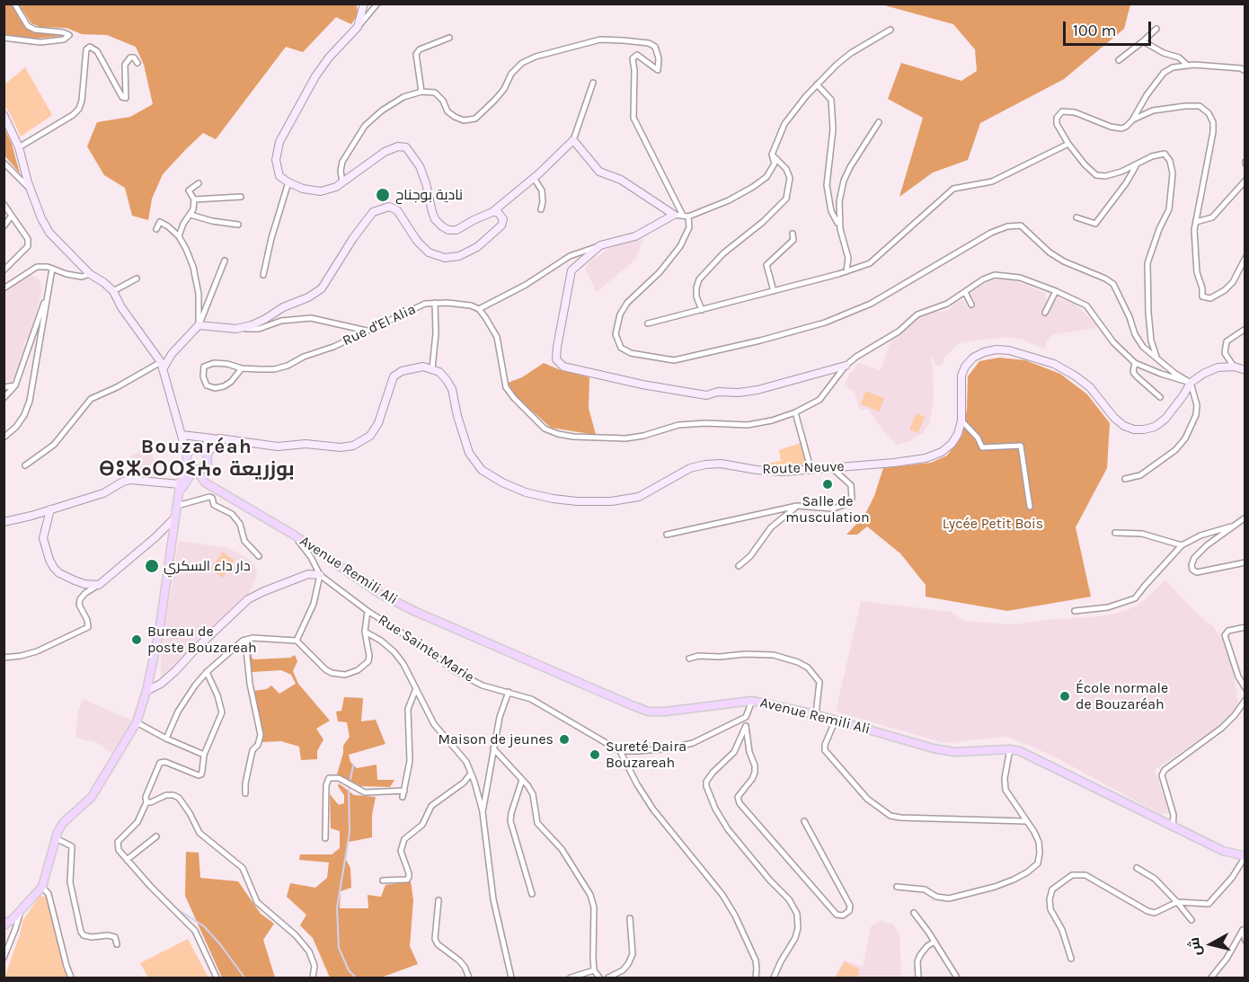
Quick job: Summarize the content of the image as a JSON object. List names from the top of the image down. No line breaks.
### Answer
{"streets":{"main road":["Avenue Remili Ali"],"street":["Rue d'El Alia","Route Neuve","Rue Sainte Marie"]},"crossings":[["Avenue Remili Ali","Rue Sainte Marie"]],"districts":["Bouzaréah ⴱⵓⵣⴰⵔⵔⵉⵄⴰ بوزريعة"],"parks":["Lycée Petit Bois"],"places":["نادية بوجناح","Salle de musculation","دار داء السكري","Bureau de poste Bouzareah","École normale de Bouzaréah","Maison de jeunes","Sureté Daira Bouzareah"],"scale_bar":"100 m","north":"left"}
